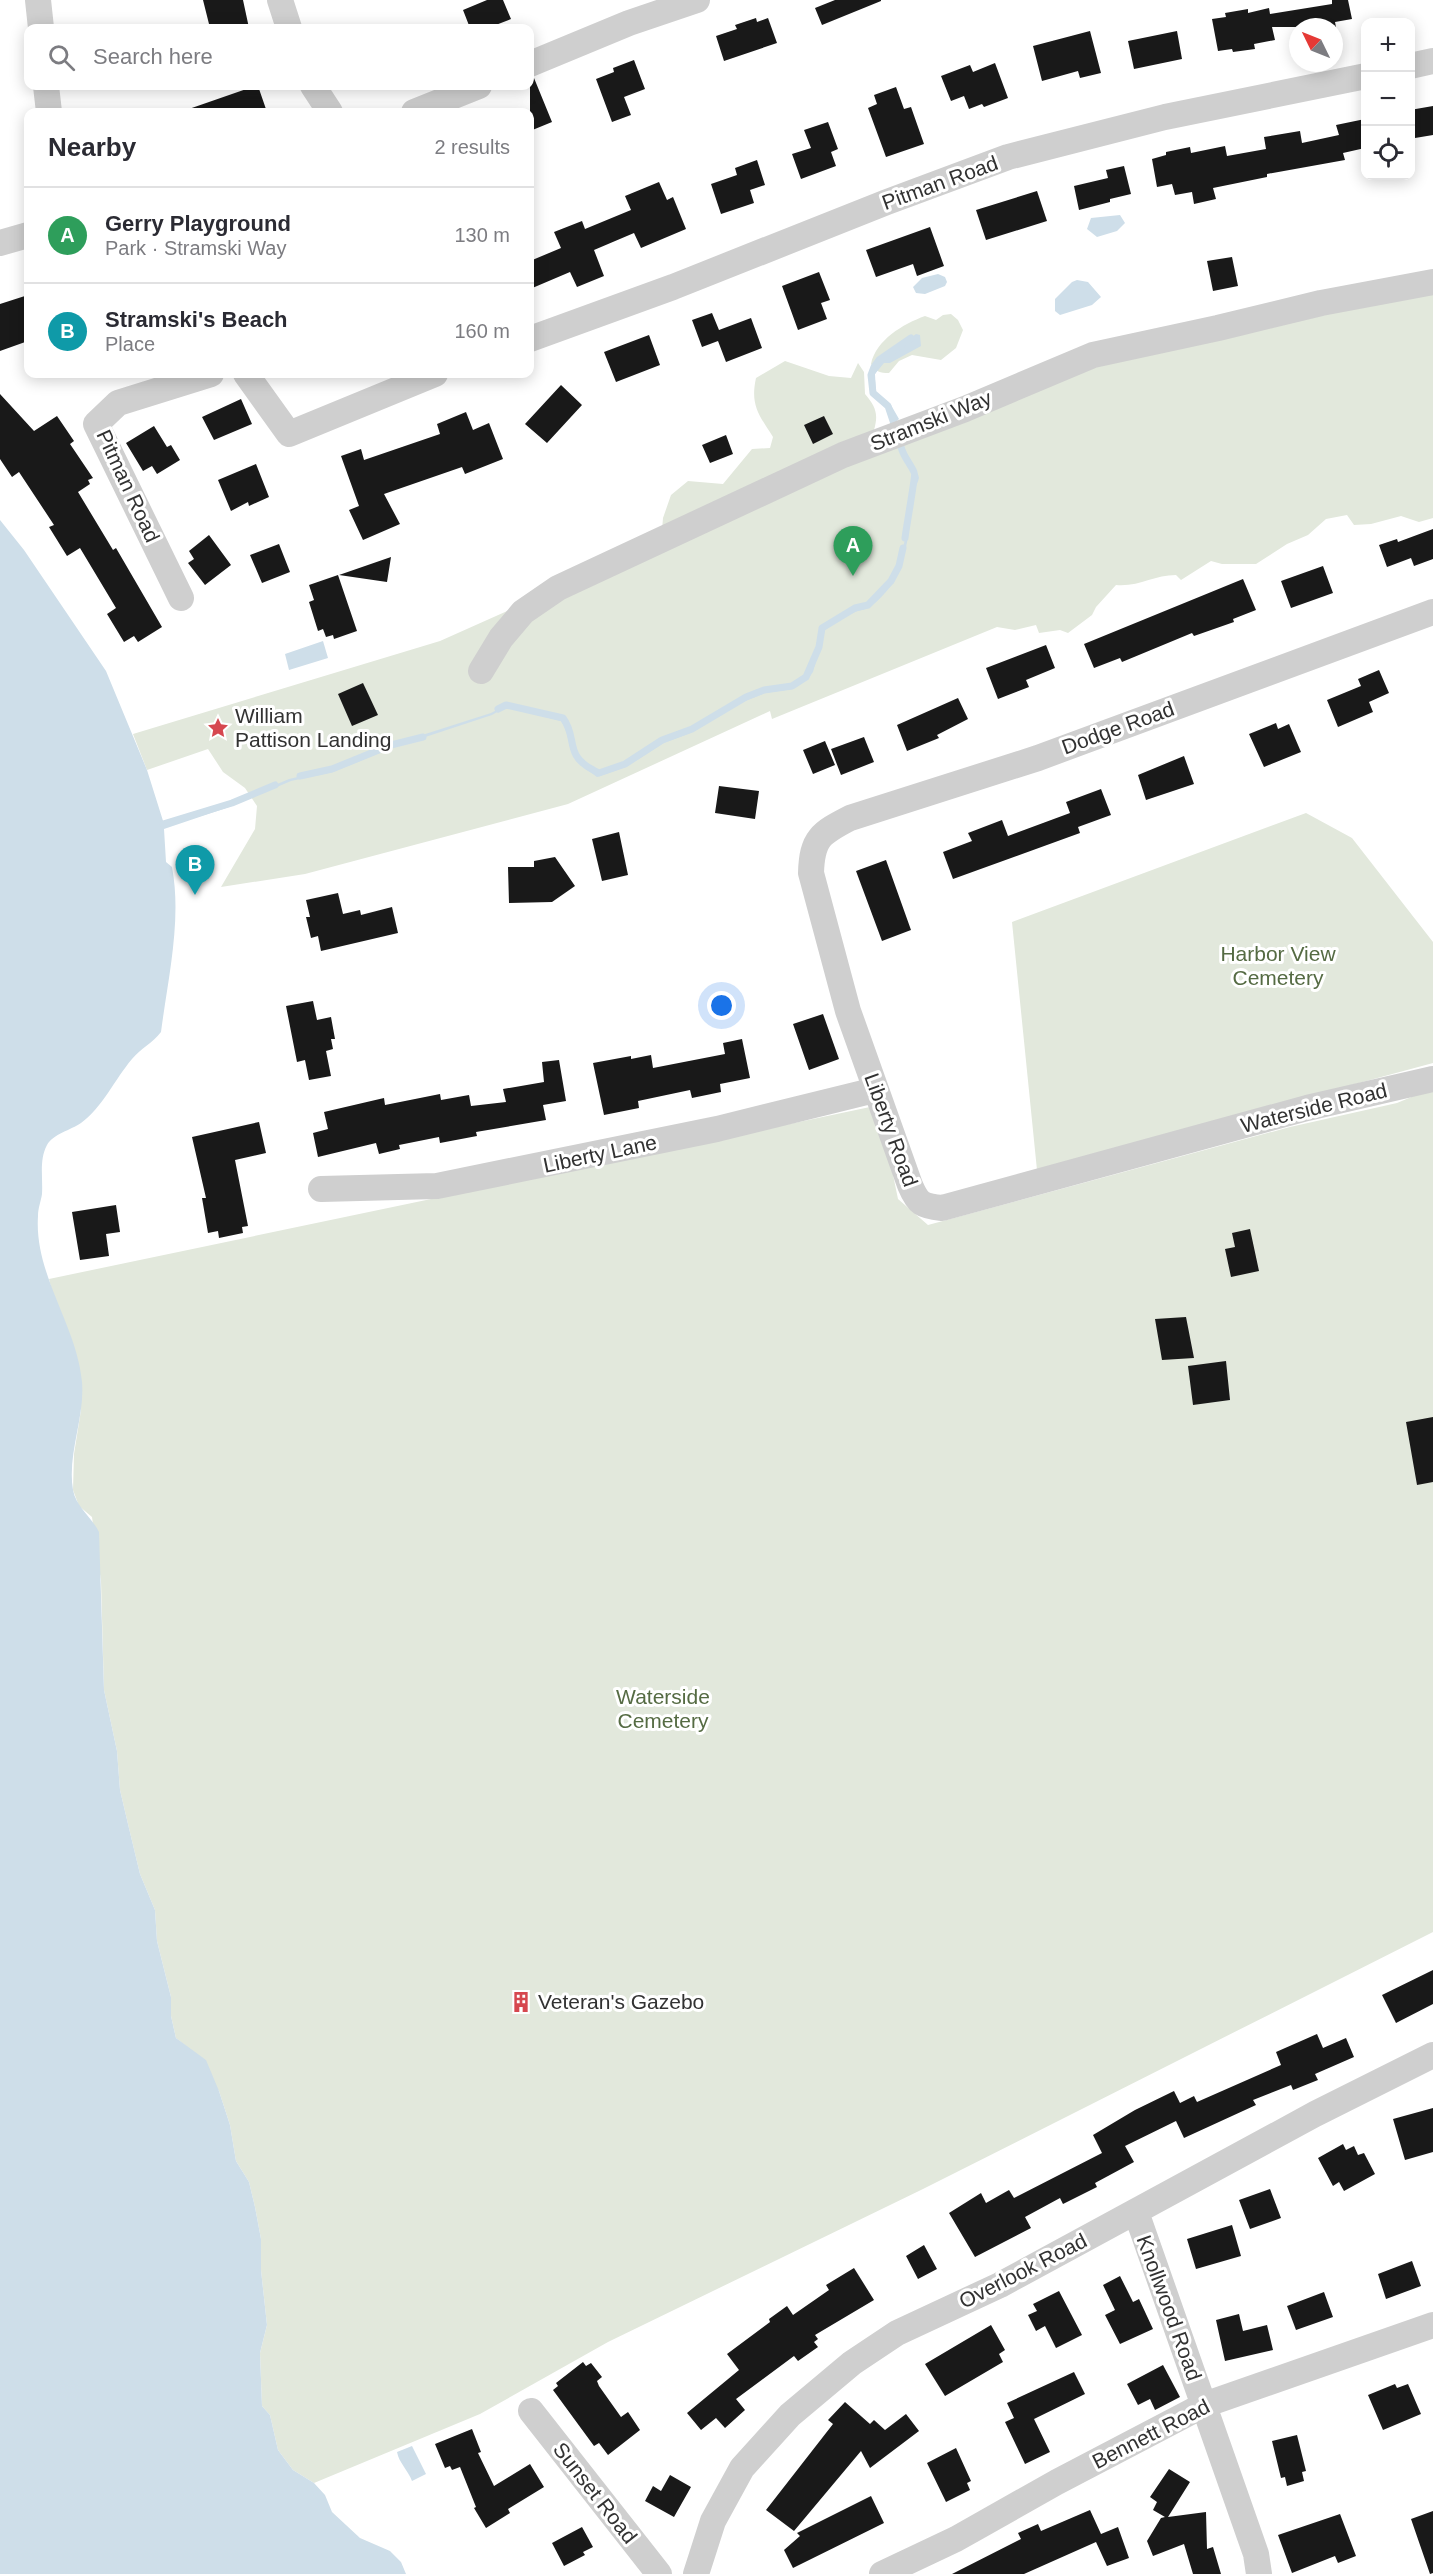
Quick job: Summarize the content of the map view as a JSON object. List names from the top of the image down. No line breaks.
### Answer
{"streets":{"street":["Pitman Road","Stramski Way","Dodge Road","Waterside Road","Liberty Road","Liberty Lane","Overlook Road","Knollwood Road","Bennett Road","Sunset Road"]},"crossings":[["Dodge Road","Liberty Road"],["Waterside Road","Liberty Road"],["Liberty Road","Liberty Lane"],["Overlook Road","Knollwood Road"],["Knollwood Road","Bennett Road"]],"parks":["Harbor View Cemetery","Waterside Cemetery"],"places":{"place":["William Pattison Landing"],"building":["Veteran's Gazebo"]},"north":"top left","page":{"map_buttons":["+","−"],"search":"Search here","heading":["Nearby","2 results"],"list":[{"mark":"A","name":"Gerry Playground","note":"Park · Stramski Way","value":"130 m"},{"mark":"B","name":"Stramski's Beach","note":"Place","value":"160 m"}],"pins":["A","B"]}}
